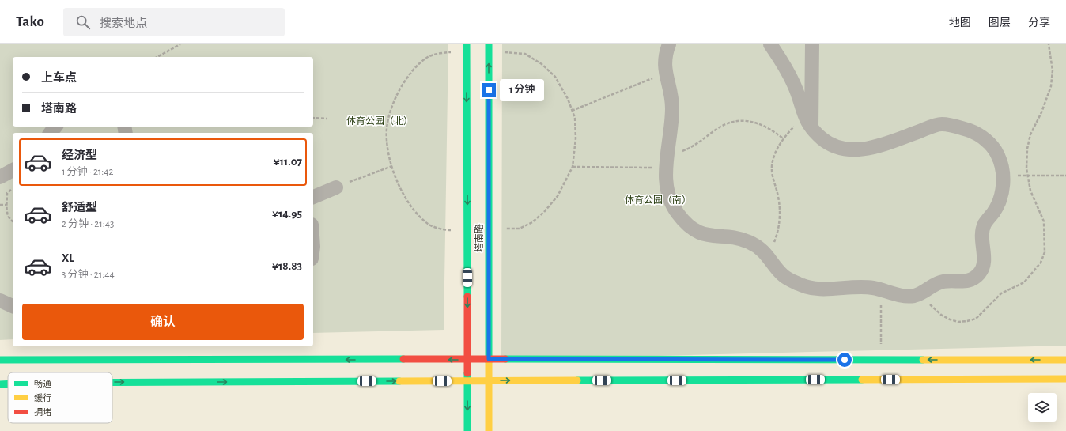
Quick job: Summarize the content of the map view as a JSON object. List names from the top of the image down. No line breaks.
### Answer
{"streets":{"main road":["塔南路"]},"parks":["体育公园（北）","体育公园（南）"],"legend":["畅通","缓行","拥堵"],"page":{"header":"Tako","search":"搜索地点","nav":["地图","图层","分享"],"banner":["上车点","塔南路"],"bubble":"1 分钟","list":[{"name":"经济型","note":"1 分钟 · 21:42","value":"¥11.07"},{"name":"舒适型","note":"2 分钟 · 21:43","value":"¥14.95"},{"name":"XL","note":"3 分钟 · 21:44","value":"¥18.83"}],"buttons":"确认"}}
